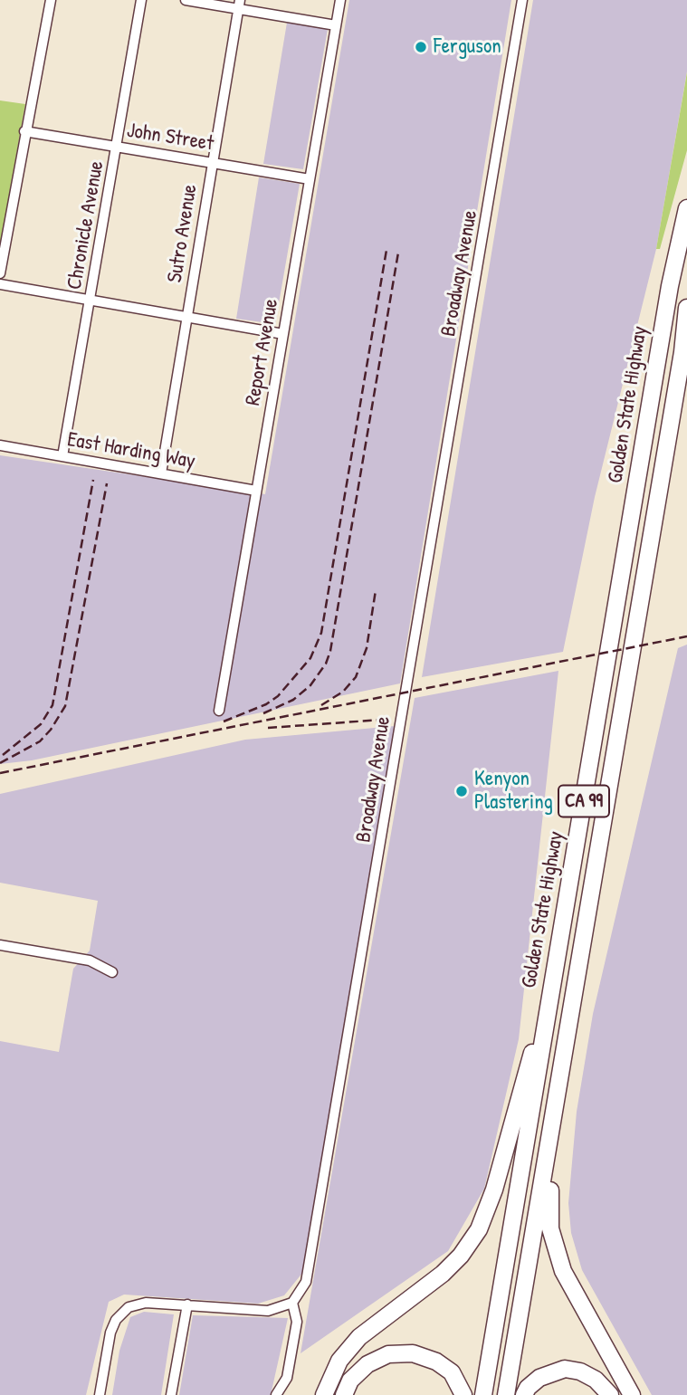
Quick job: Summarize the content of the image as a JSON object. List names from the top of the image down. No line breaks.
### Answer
{"streets":{"highway":["Golden State Highway","CA 99"],"street":["John Street","Chronicle Avenue","Sutro Avenue","Broadway Avenue","Report Avenue","East Harding Way"]},"crossings":[["John Street","Chronicle Avenue"],["John Street","Sutro Avenue"],["John Street","Report Avenue"],["Chronicle Avenue","East Harding Way"],["Sutro Avenue","East Harding Way"],["Report Avenue","East Harding Way"]],"places":["Ferguson","Kenyon Plastering"]}
